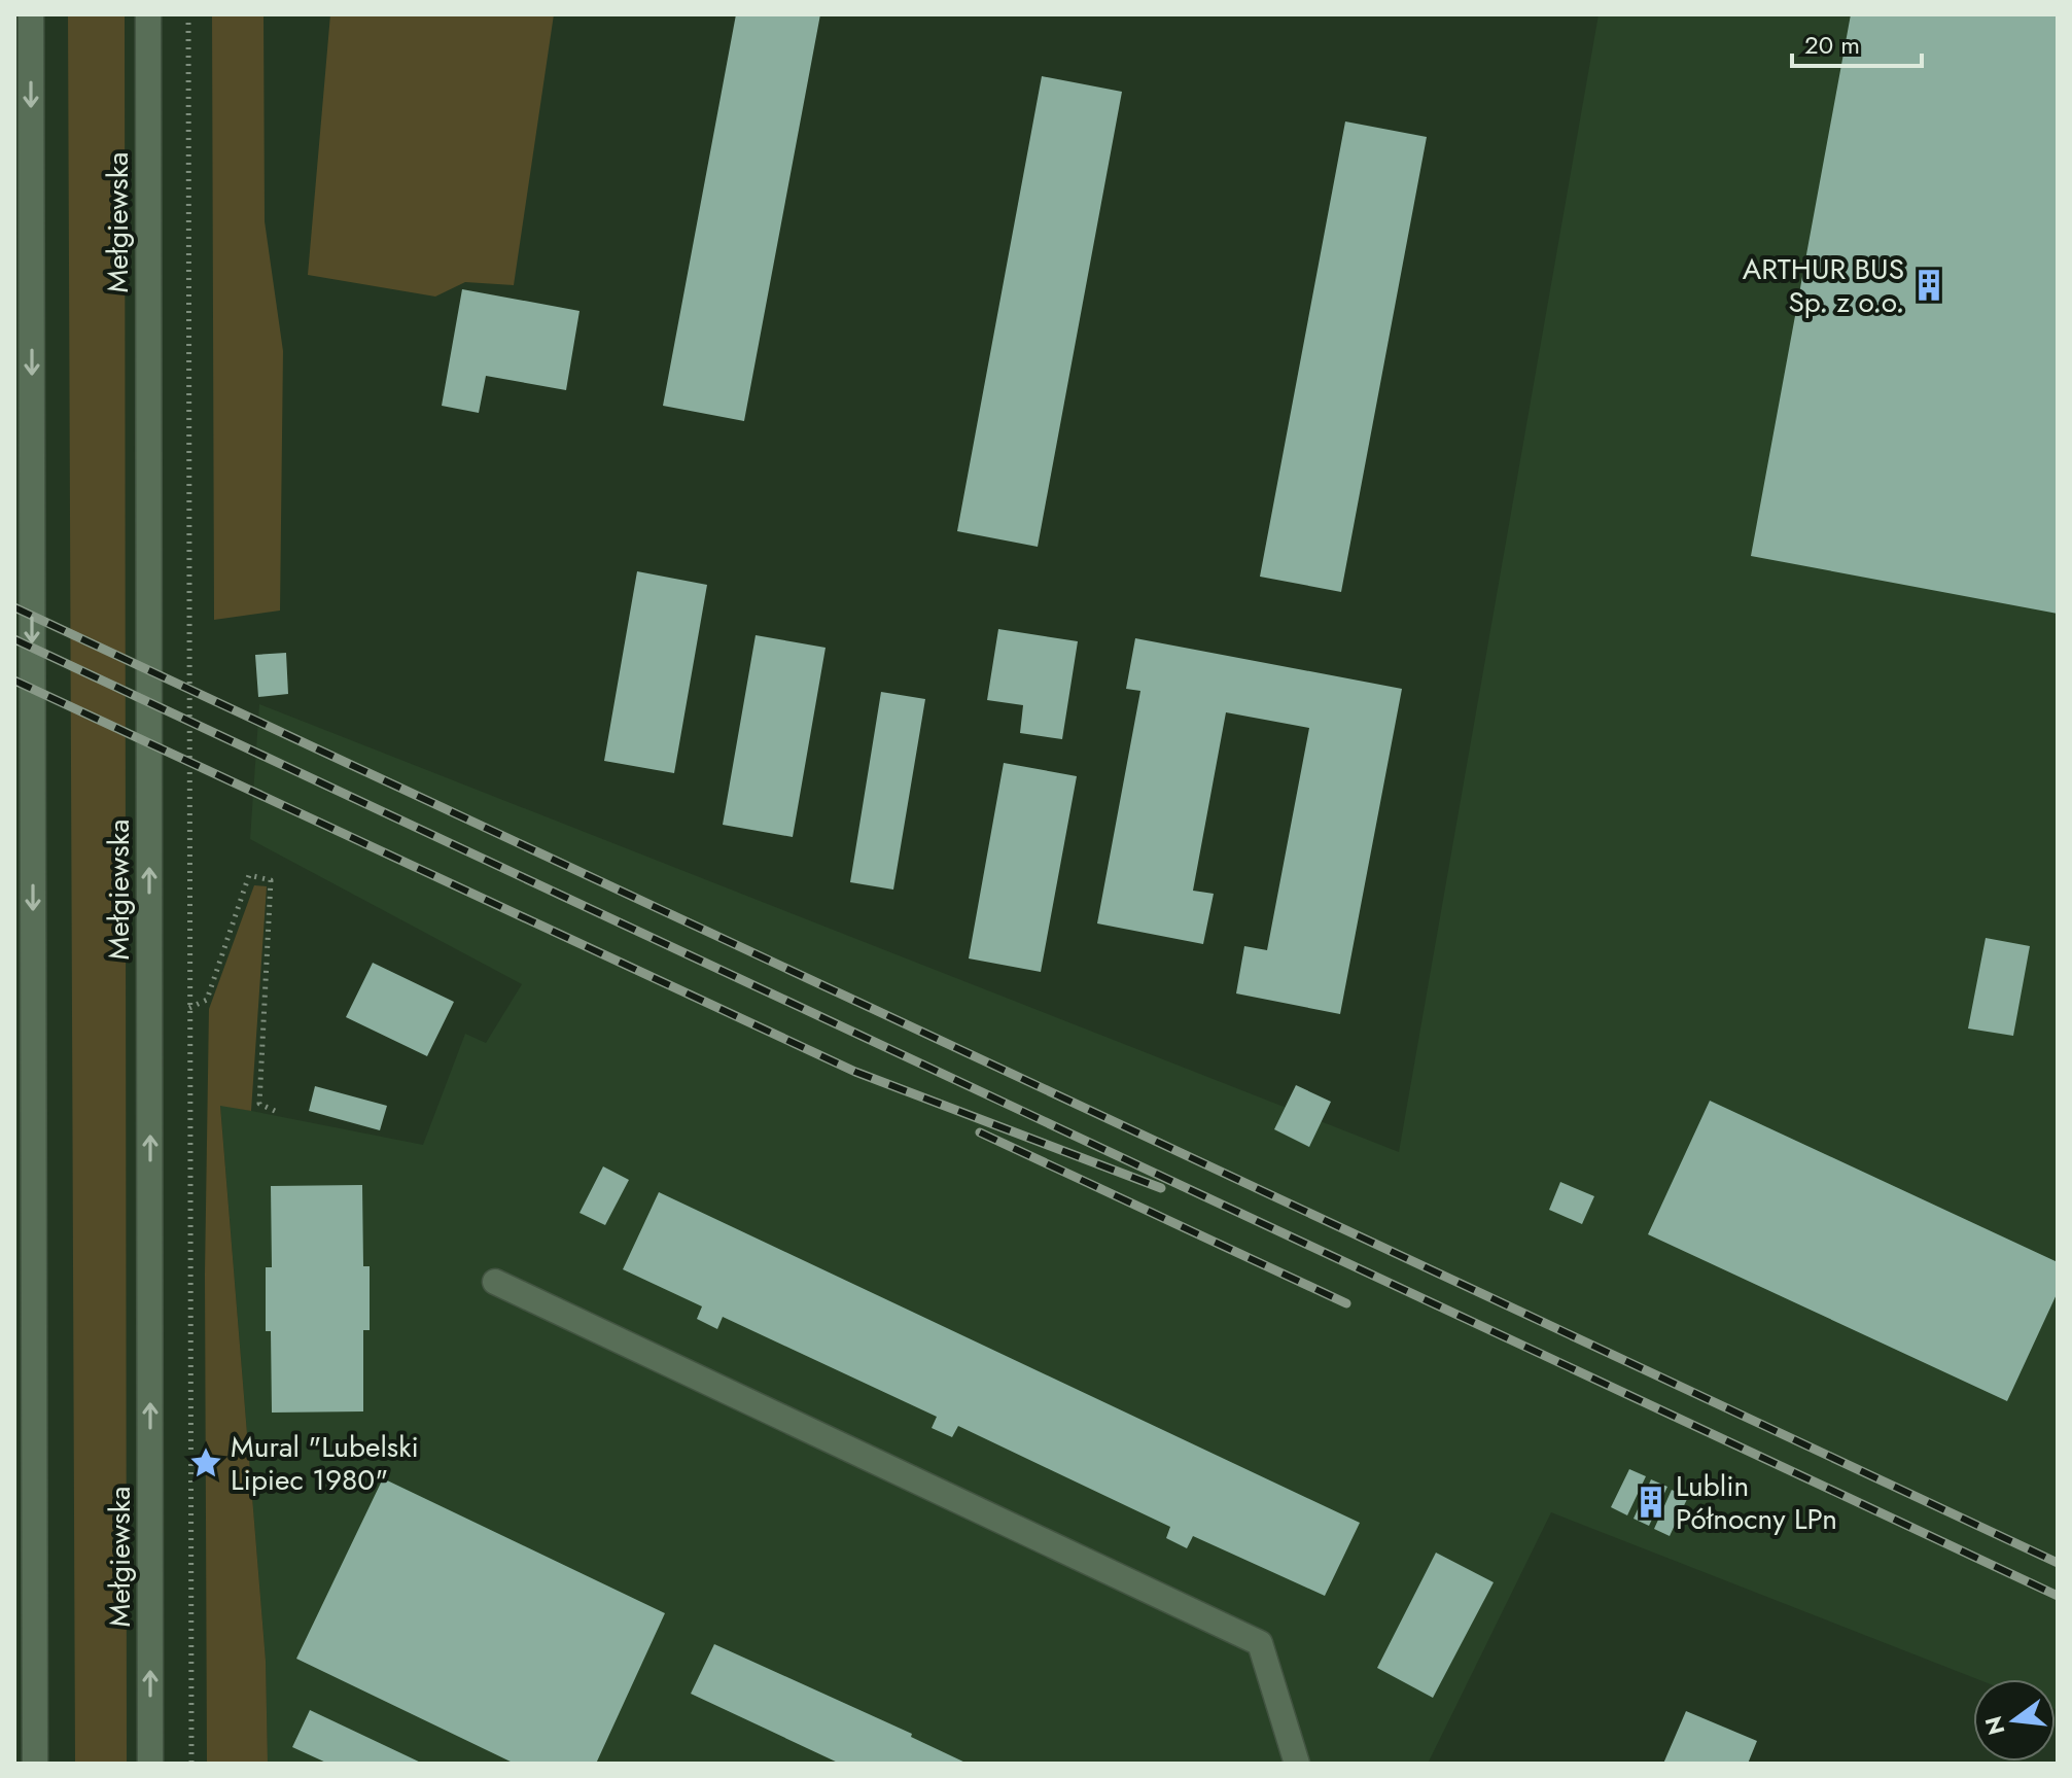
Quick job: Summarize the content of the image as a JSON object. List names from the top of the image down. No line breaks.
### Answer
{"streets":{"main road":["Mełgiewska"]},"places":{"building":["ARTHUR BUS Sp. z o.o.","Lublin Północny LPn"],"place":["Mural \"Lubelski Lipiec 1980\""]},"scale_bar":"20 m","north":"left"}
